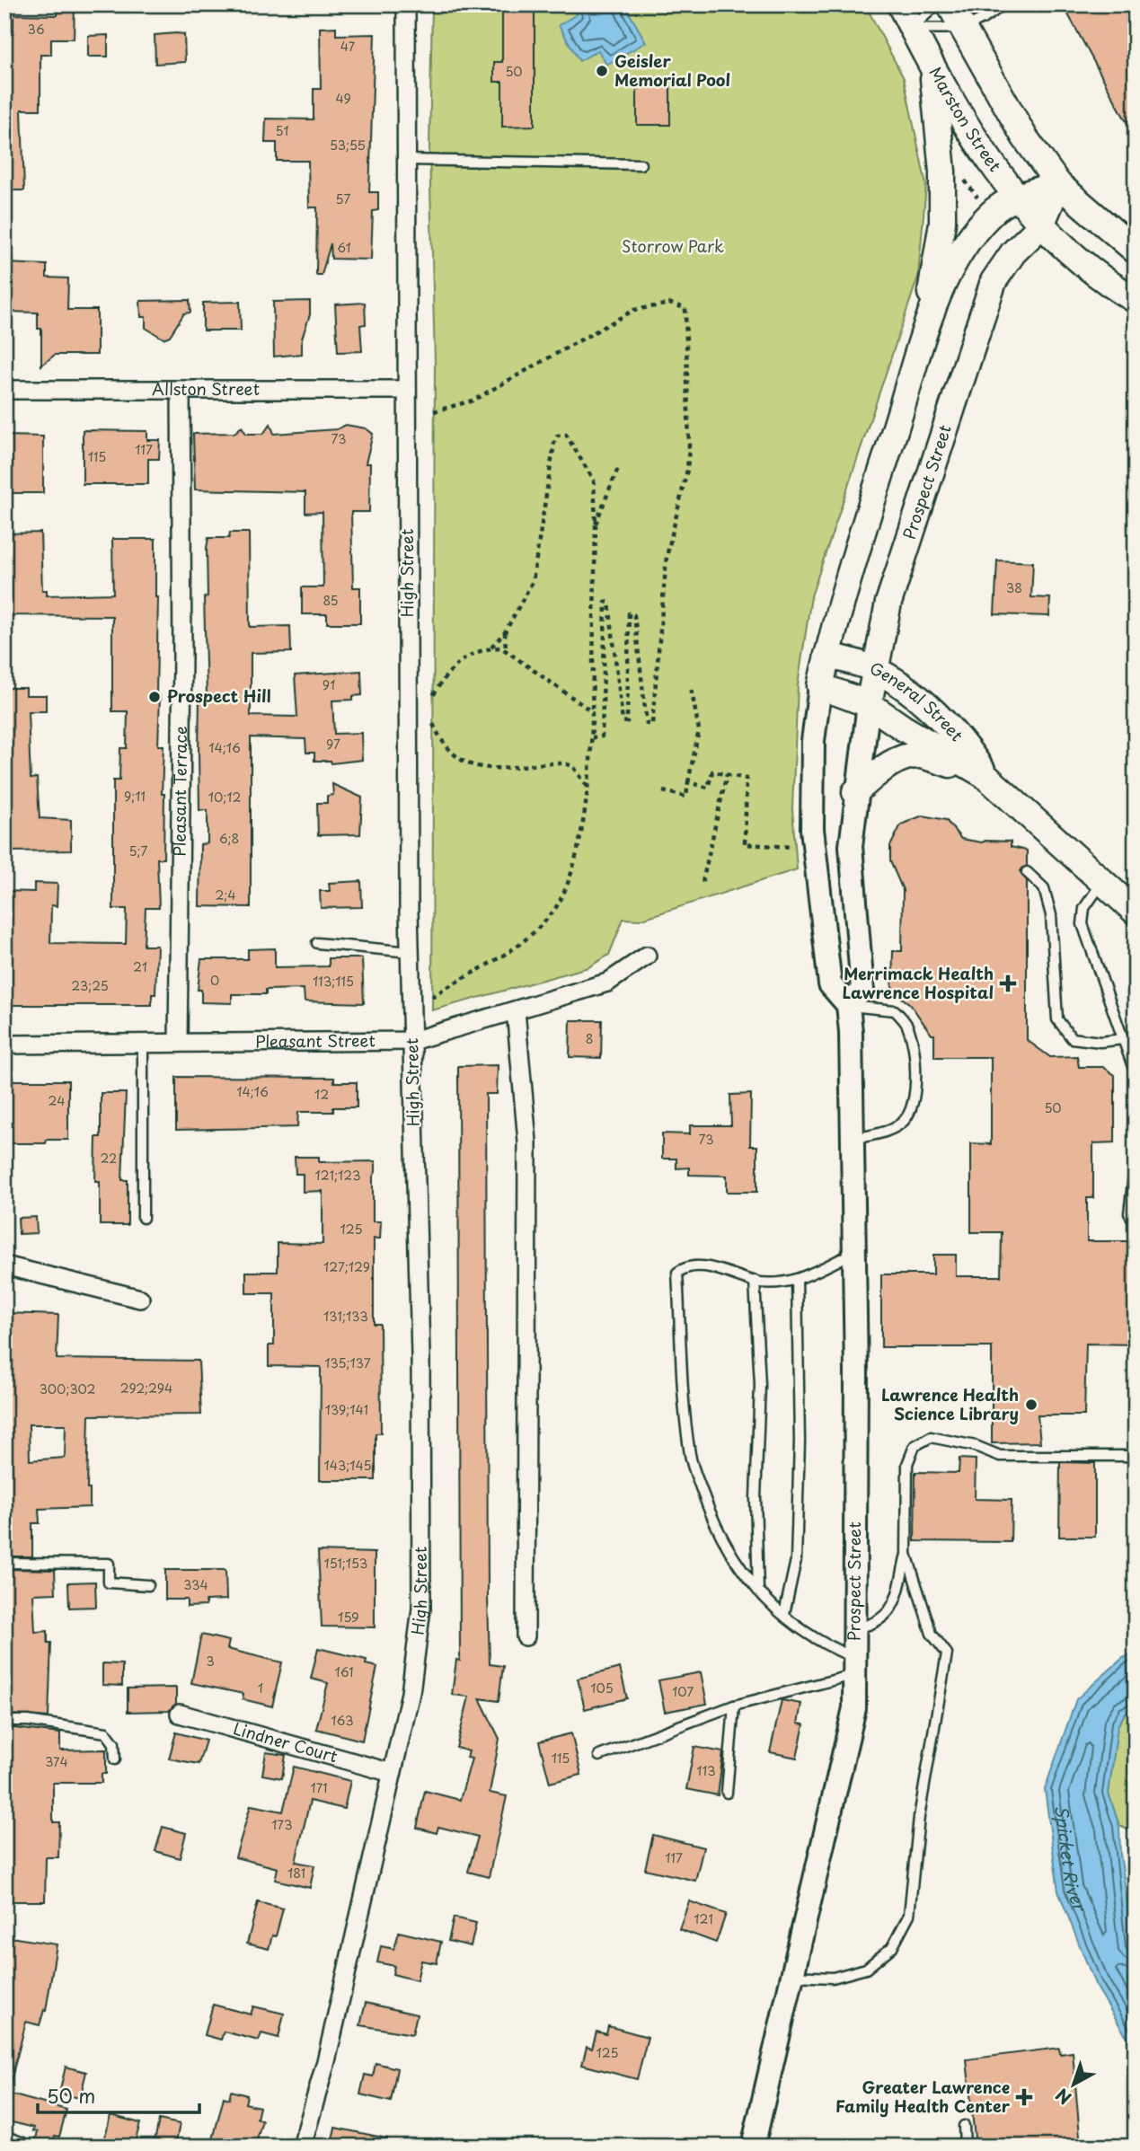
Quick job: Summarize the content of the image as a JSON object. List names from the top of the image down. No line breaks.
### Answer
{"streets":{"main road":["Marston Street","Prospect Street","General Street"],"street":["Allston Street","High Street","Pleasant Terrace","Pleasant Street","Lindner Court"]},"crossings":[["Marston Street","Prospect Street"],["Allston Street","High Street"],["Allston Street","Pleasant Terrace"],["Prospect Street","General Street"],["High Street","Pleasant Street"],["High Street","Lindner Court"],["Pleasant Terrace","Pleasant Street"]],"water":["Spicket River"],"parks":["Storrow Park"],"places":{"other":["Geisler Memorial Pool","Prospect Hill","Lawrence Health Science Library"],"health":["Merrimack Health Lawrence Hospital","Greater Lawrence Family Health Center"]},"house_numbers":["36","47","50","49","51","53;55","57","61","73","117","115","38","85","91","97","14;16","9;11","10;12","6;8","5;7","2;4","21","0","113;115","23;25","8","14;16","12","24","50","73","22","121;123","125","127;129","131;133","135;137","292;294","300;302","139;141","143;145","151;153","334","159","3","161","1","105","107","163","115","374","113","171","173","117","181","121","125"],"scale_bar":"50 m","north":"bottom left"}
